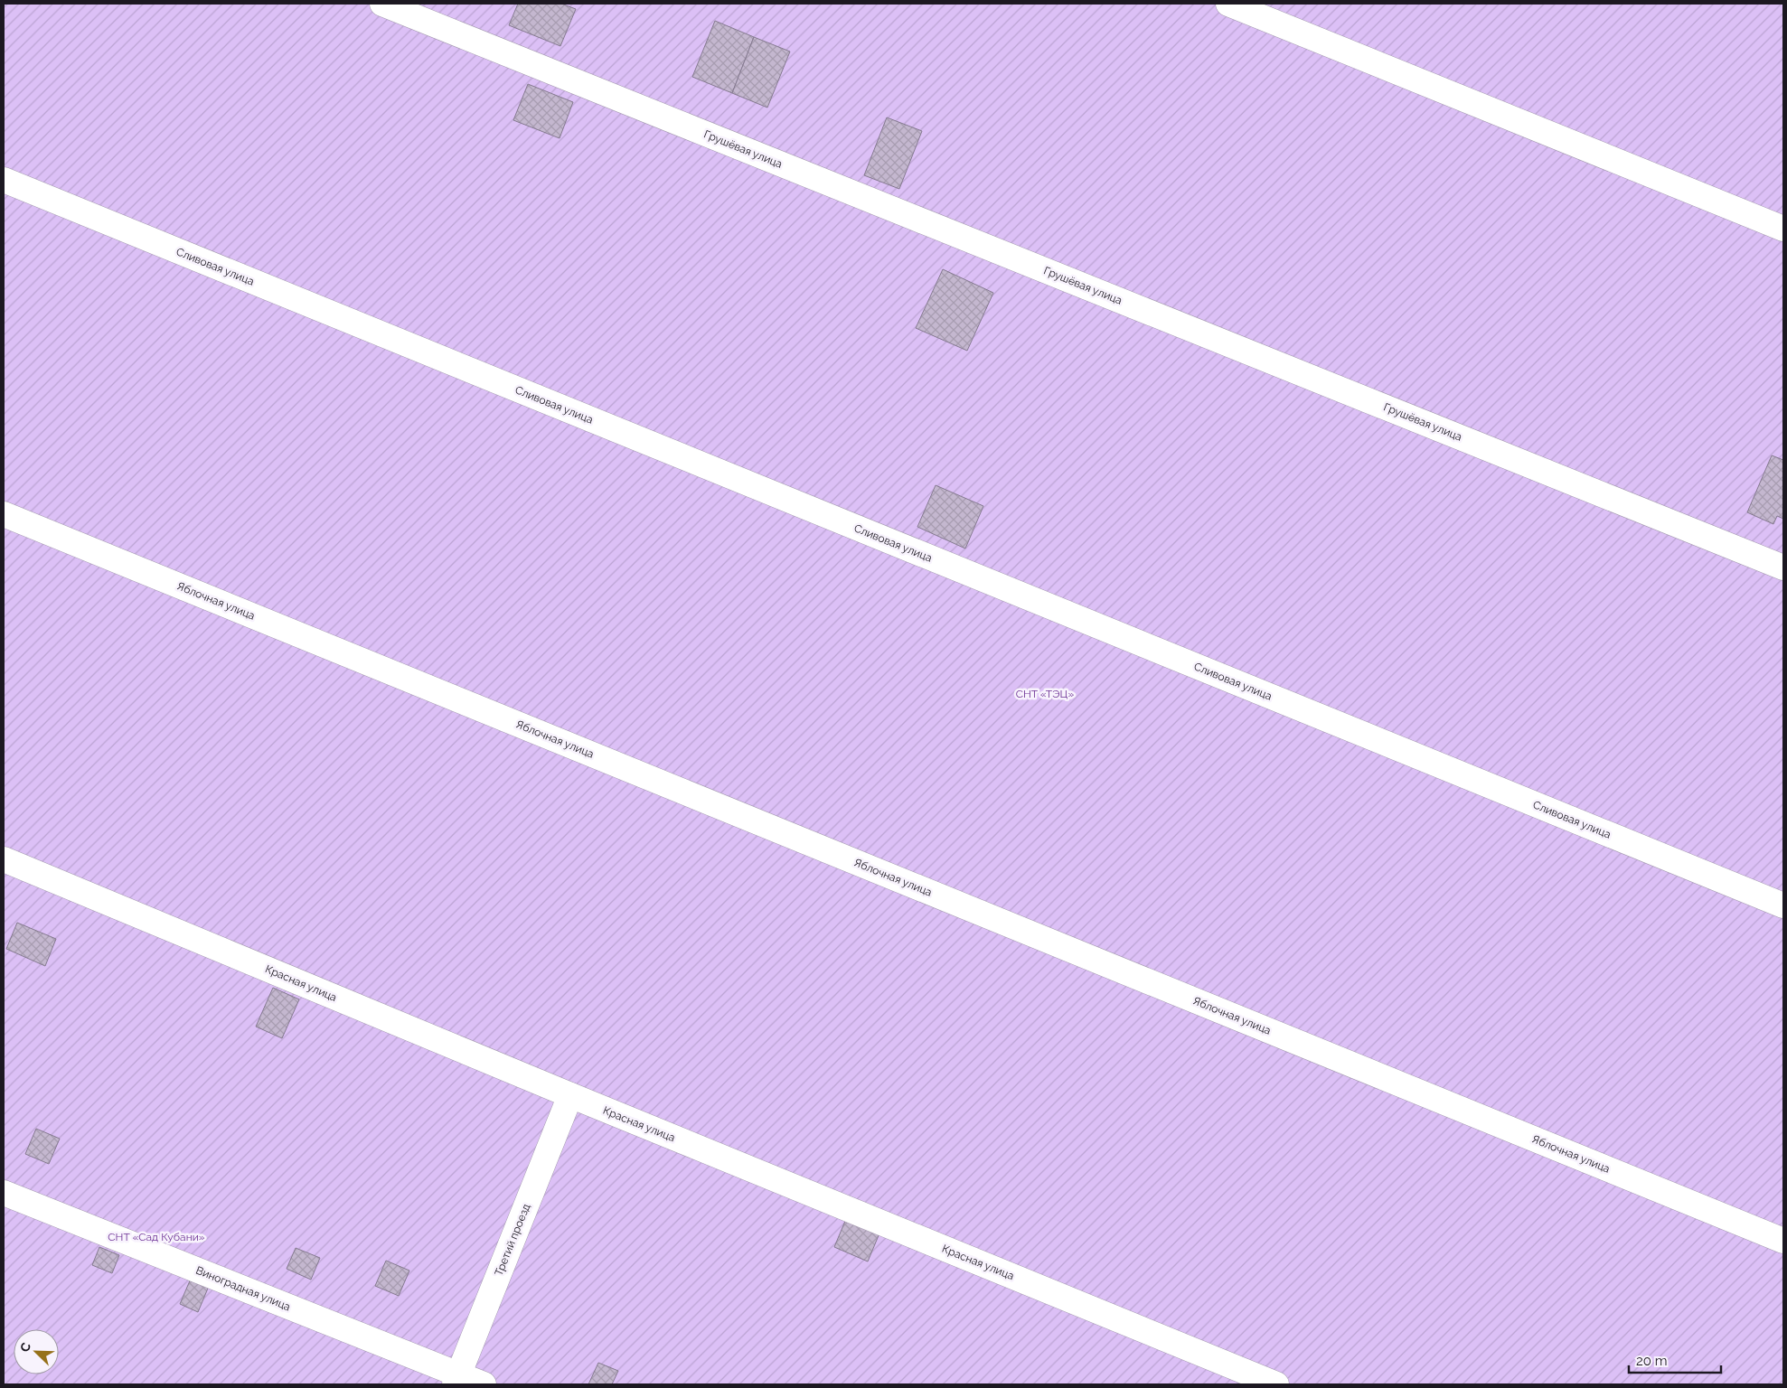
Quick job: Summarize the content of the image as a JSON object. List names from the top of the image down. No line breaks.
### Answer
{"streets":{"street":["Грушёвая улица","Сливовая улица","Яблочная улица","Красная улица","Третий проезд","Виноградная улица"]},"crossings":[["Красная улица","Третий проезд"],["Третий проезд","Виноградная улица"]],"parks":["СНТ «ТЭЦ»","СНТ «Сад Кубани»"],"scale_bar":"20 m","north":"top left"}
